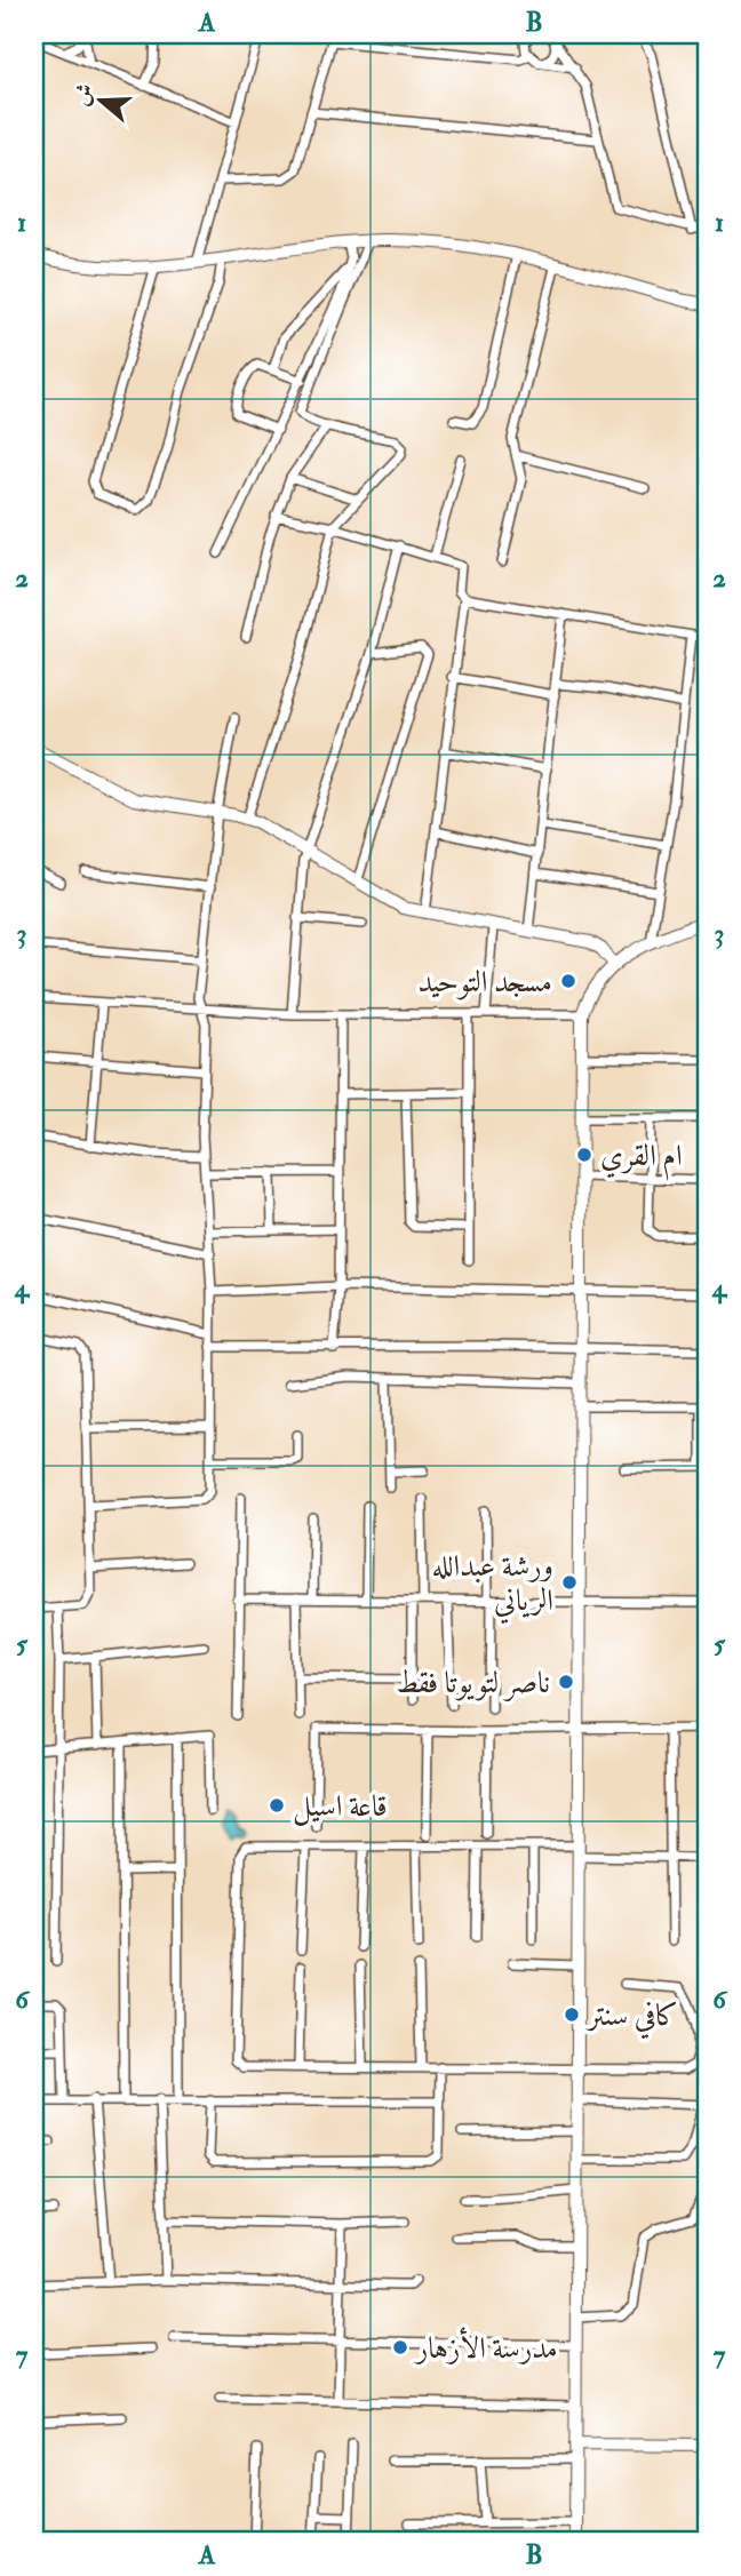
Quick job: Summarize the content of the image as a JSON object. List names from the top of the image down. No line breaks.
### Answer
{"places":["مسجد التوحيد","ام القري","ورشة عبدالله الرياني","ناصر لتويوتا فقط","قاعة اسيل","كافي سنتر","مدرسة الأزهار"],"north":"left","grid":{"columns":["A","B"],"rows":["1","2","3","4","5","6","7"]}}
